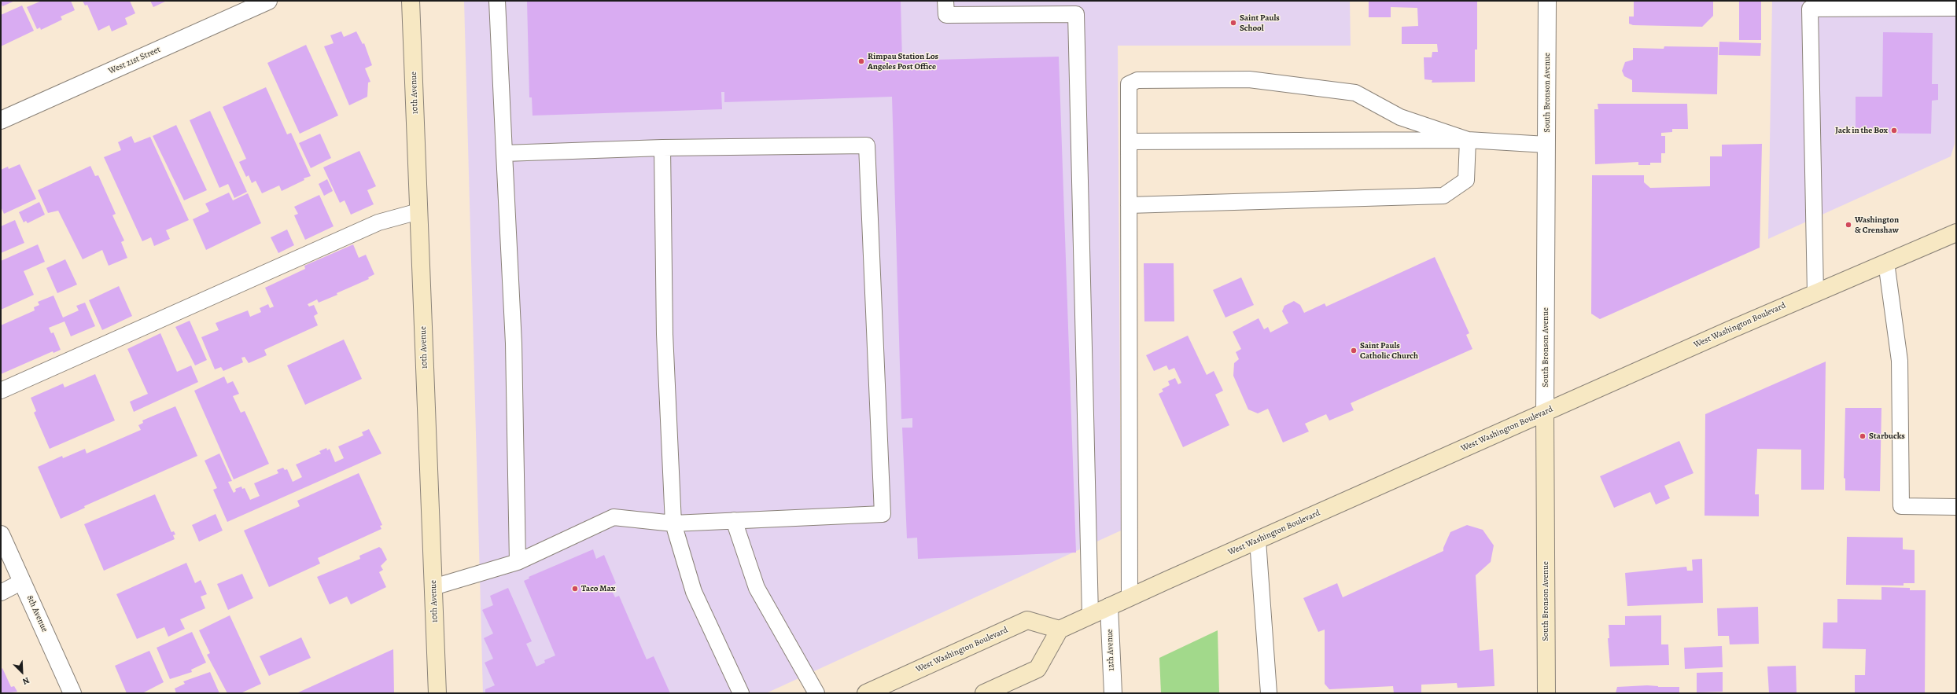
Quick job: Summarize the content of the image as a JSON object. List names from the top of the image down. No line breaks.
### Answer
{"streets":{"main road":["10th Avenue","South Bronson Avenue","West Washington Boulevard"],"street":["West 21st Street","8th Avenue","12th Avenue"]},"crossings":[["South Bronson Avenue","West Washington Boulevard"],["West Washington Boulevard","12th Avenue"]],"places":["Saint Pauls School","Rimpau Station Los Angeles Post Office","Jack in the Box","Washington & Crenshaw","Saint Pauls Catholic Church","Starbucks","Taco Max"],"north":"bottom right"}
